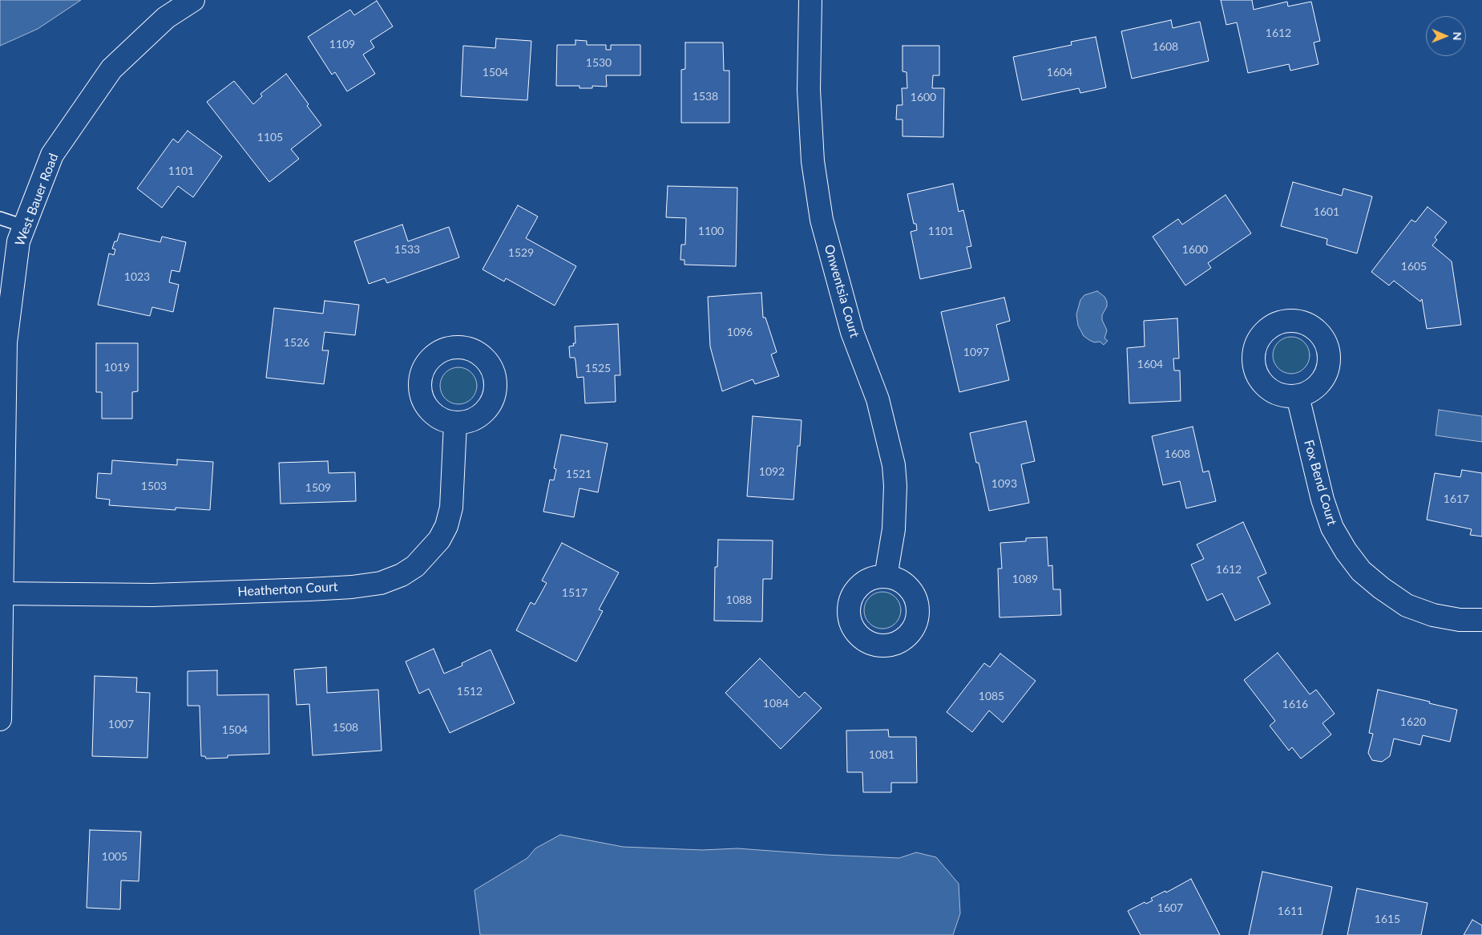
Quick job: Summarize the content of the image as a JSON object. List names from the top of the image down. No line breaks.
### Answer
{"streets":{"street":["West Bauer Road","Onwentsia Court","Fox Bend Court","Heatherton Court"]},"crossings":[["West Bauer Road","Heatherton Court"]],"house_numbers":["1612","1109","1608","1530","1504","1604","1538","1600","1105","1101","1601","1100","1101","1533","1600","1529","1605","1023","1096","1526","1097","1604","1019","1525","1608","1092","1521","1093","1503","1509","1617","1612","1089","1517","1088","1512","1085","1084","1616","1620","1007","1508","1504","1081","1005","1607","1611","1615"],"north":"right"}
